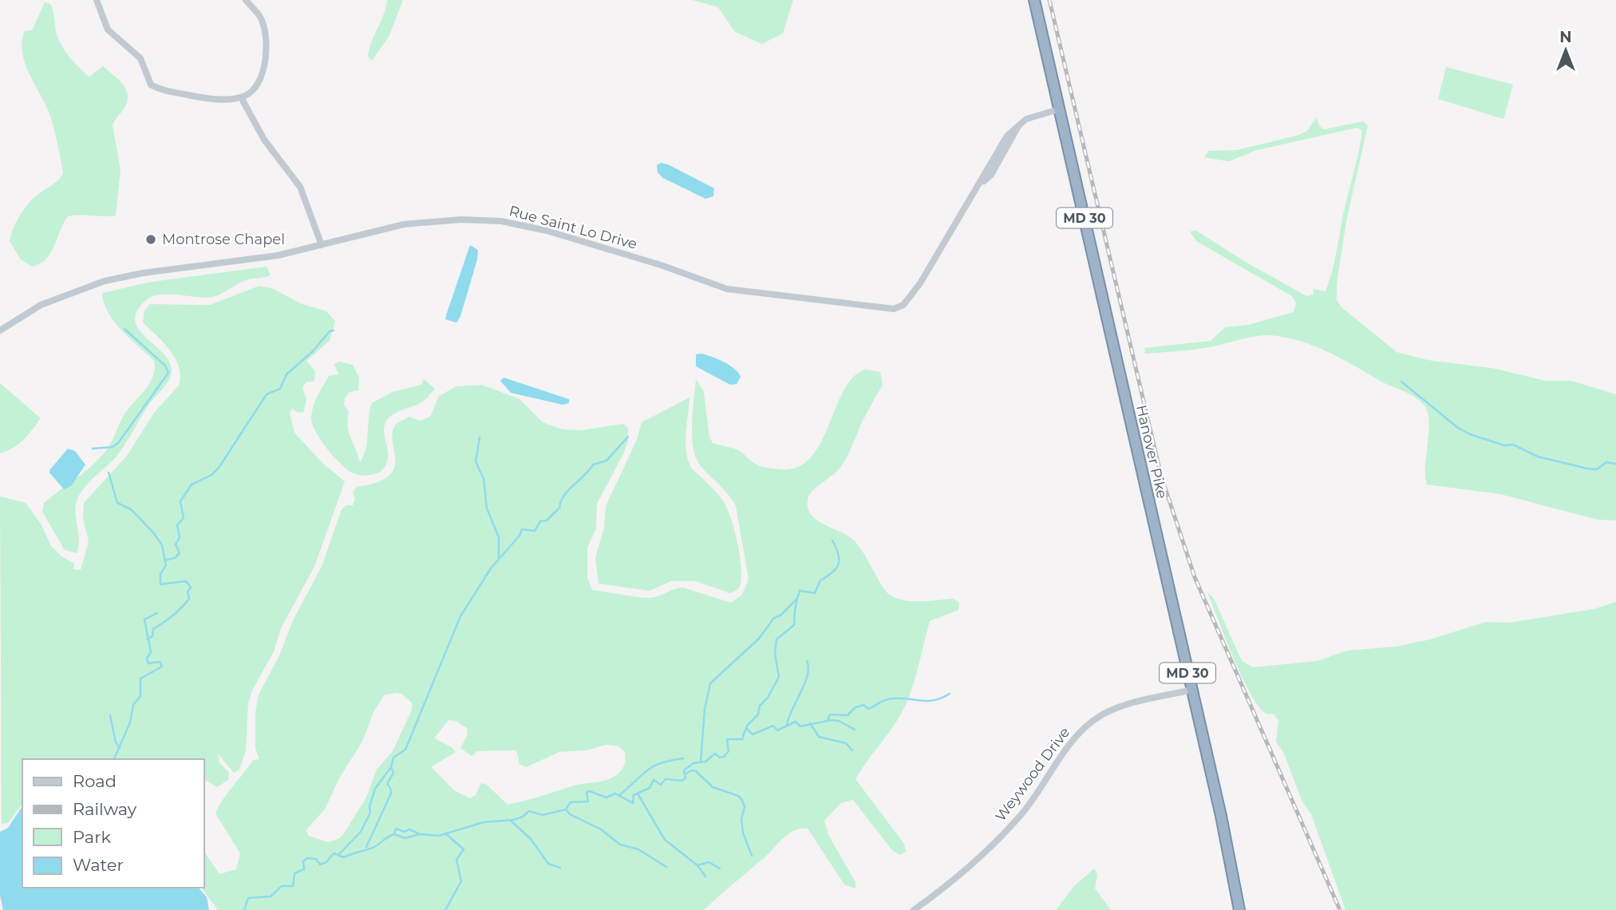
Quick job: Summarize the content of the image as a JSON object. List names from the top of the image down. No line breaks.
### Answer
{"streets":{"highway":["MD 30","Hanover Pike"],"street":["Rue Saint Lo Drive","Weywood Drive"]},"crossings":[["Rue Saint Lo Drive","Hanover Pike"],["Hanover Pike","Weywood Drive"]],"places":["Montrose Chapel"],"legend":["Road","Railway","Park","Water"],"north":"top"}
